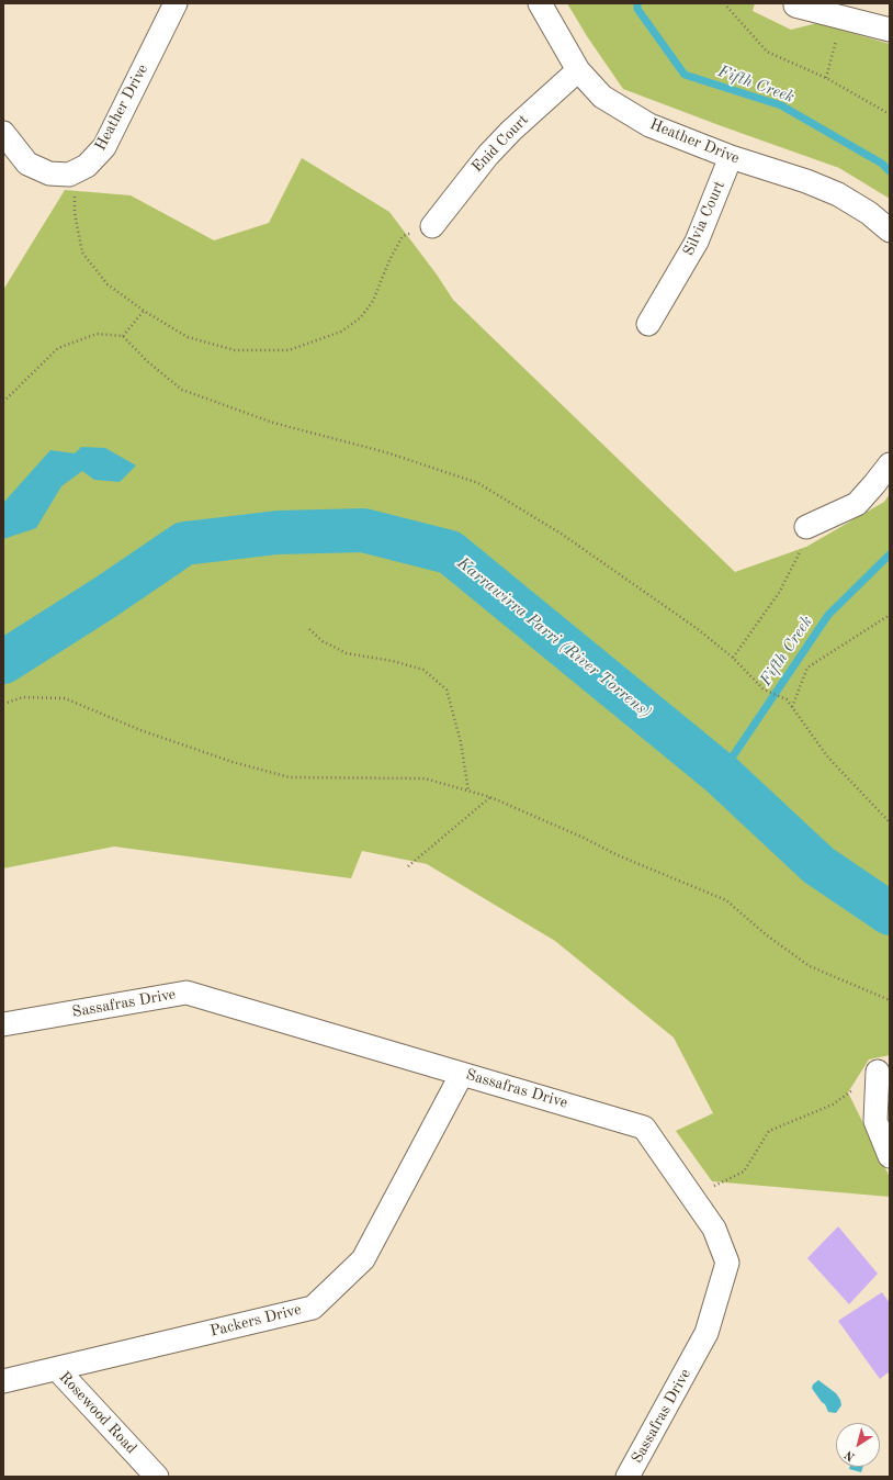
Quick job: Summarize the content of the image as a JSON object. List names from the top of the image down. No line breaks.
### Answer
{"streets":{"street":["Heather Drive","Enid Court","Silvia Court","Sassafras Drive","Packers Drive","Rosewood Road"]},"crossings":[["Heather Drive","Enid Court"],["Heather Drive","Silvia Court"],["Sassafras Drive","Packers Drive"],["Packers Drive","Rosewood Road"]],"water":["Fifth Creek","Karrawirra Parri (River Torrens)"],"north":"bottom left"}
